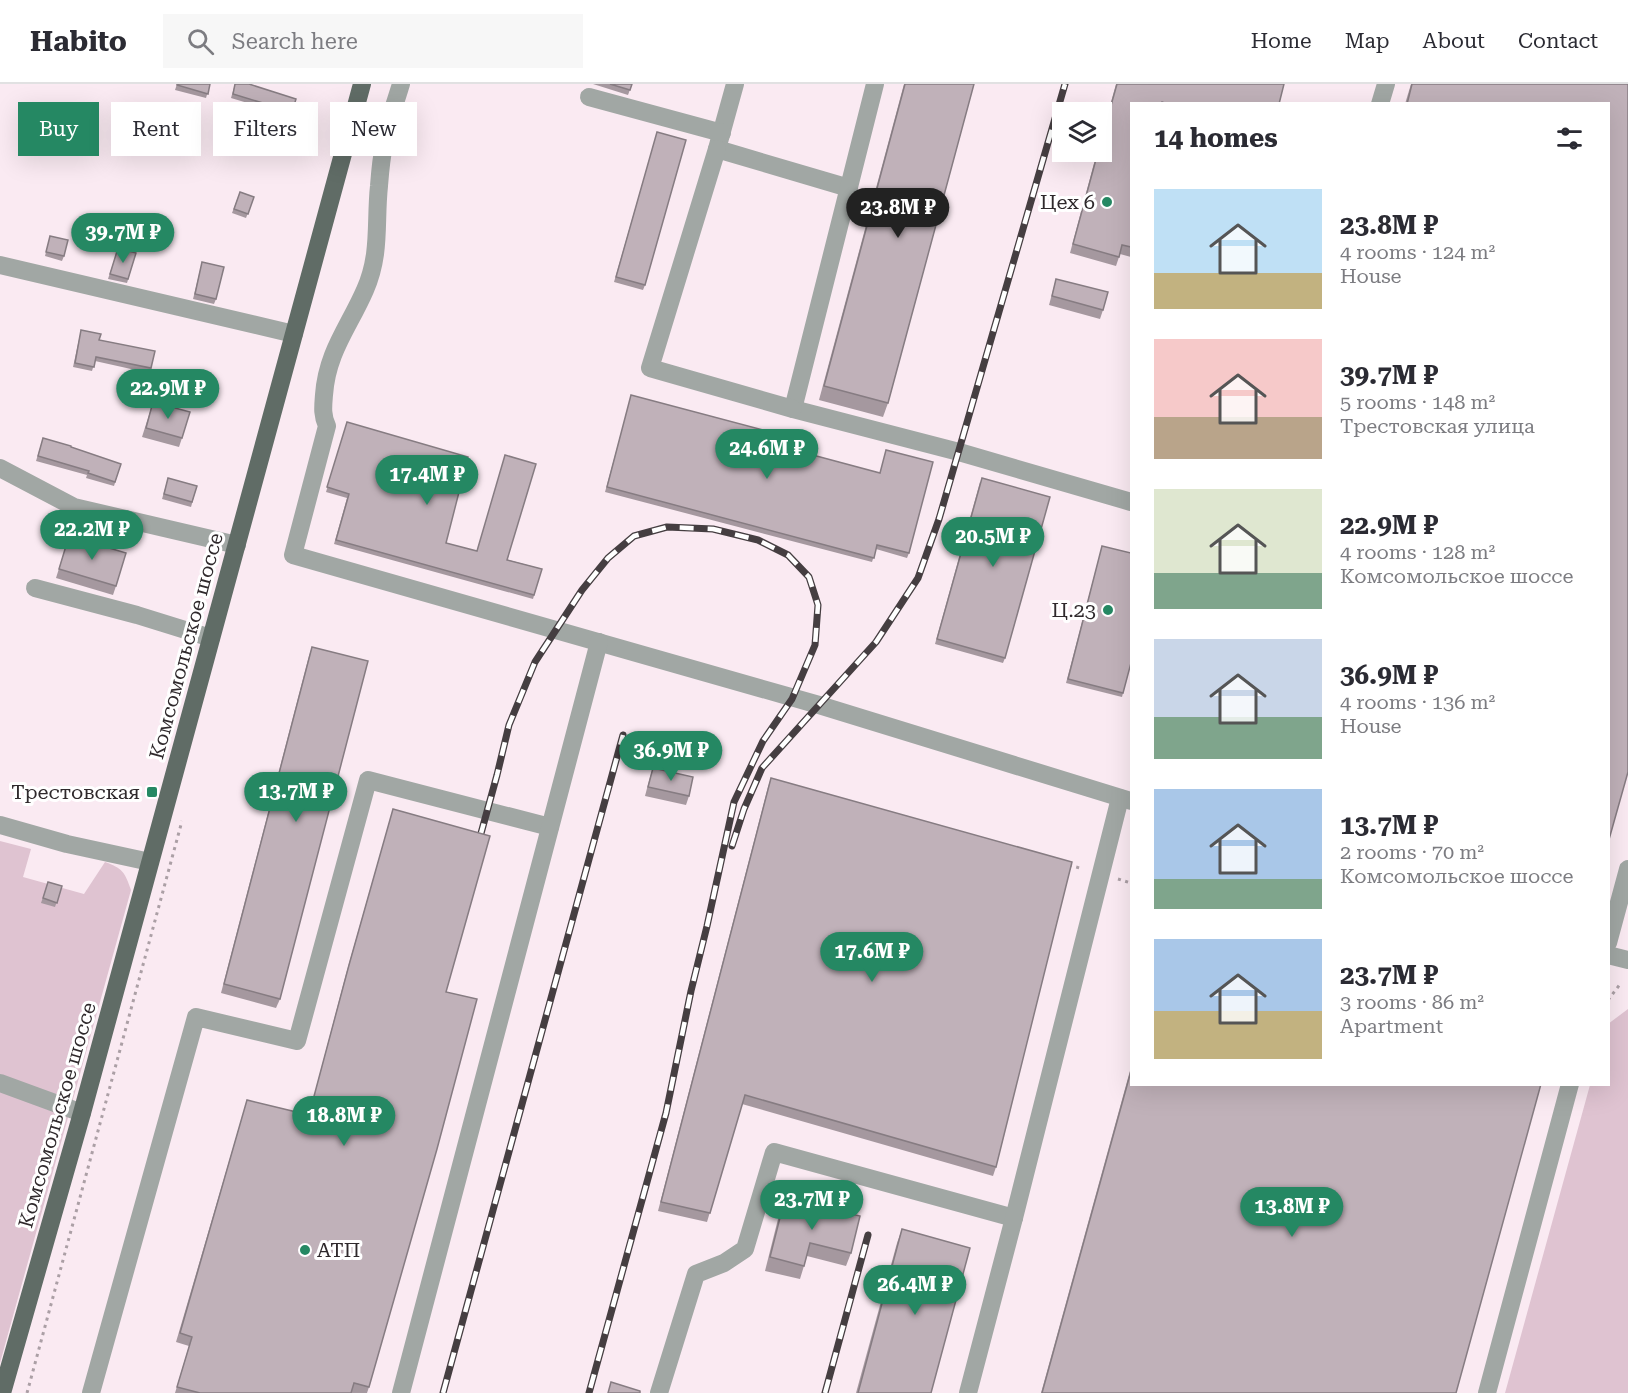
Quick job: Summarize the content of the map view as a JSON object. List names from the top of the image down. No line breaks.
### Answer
{"streets":{"main road":["Комсомольское шоссе"]},"places":{"other":["Цех 6","Ц.23","АТП"],"transit":["Трестовская"]},"page":{"header":"Habito","search":"Search here","nav":["Home","Map","About","Contact"],"chip":["Buy","Rent","Filters","New"],"heading":"14 homes","list":[{"name":"23.8M ₽","note":"4 rooms · 124 m² · House"},{"name":"39.7M ₽","note":"5 rooms · 148 m² · Трестовская улица"},{"name":"22.9M ₽","note":"4 rooms · 128 m² · Комсомольское шоссе"},{"name":"36.9M ₽","note":"4 rooms · 136 m² · House"},{"name":"13.7M ₽","note":"2 rooms · 70 m² · Комсомольское шоссе"},{"name":"23.7M ₽","note":"3 rooms · 86 m² · Apartment"}],"price":["23.8M ₽","39.7M ₽","22.9M ₽","24.6M ₽","17.4M ₽","22.2M ₽","20.5M ₽","36.9M ₽","13.7M ₽","17.6M ₽","18.8M ₽","23.7M ₽","13.8M ₽","26.4M ₽"]}}
